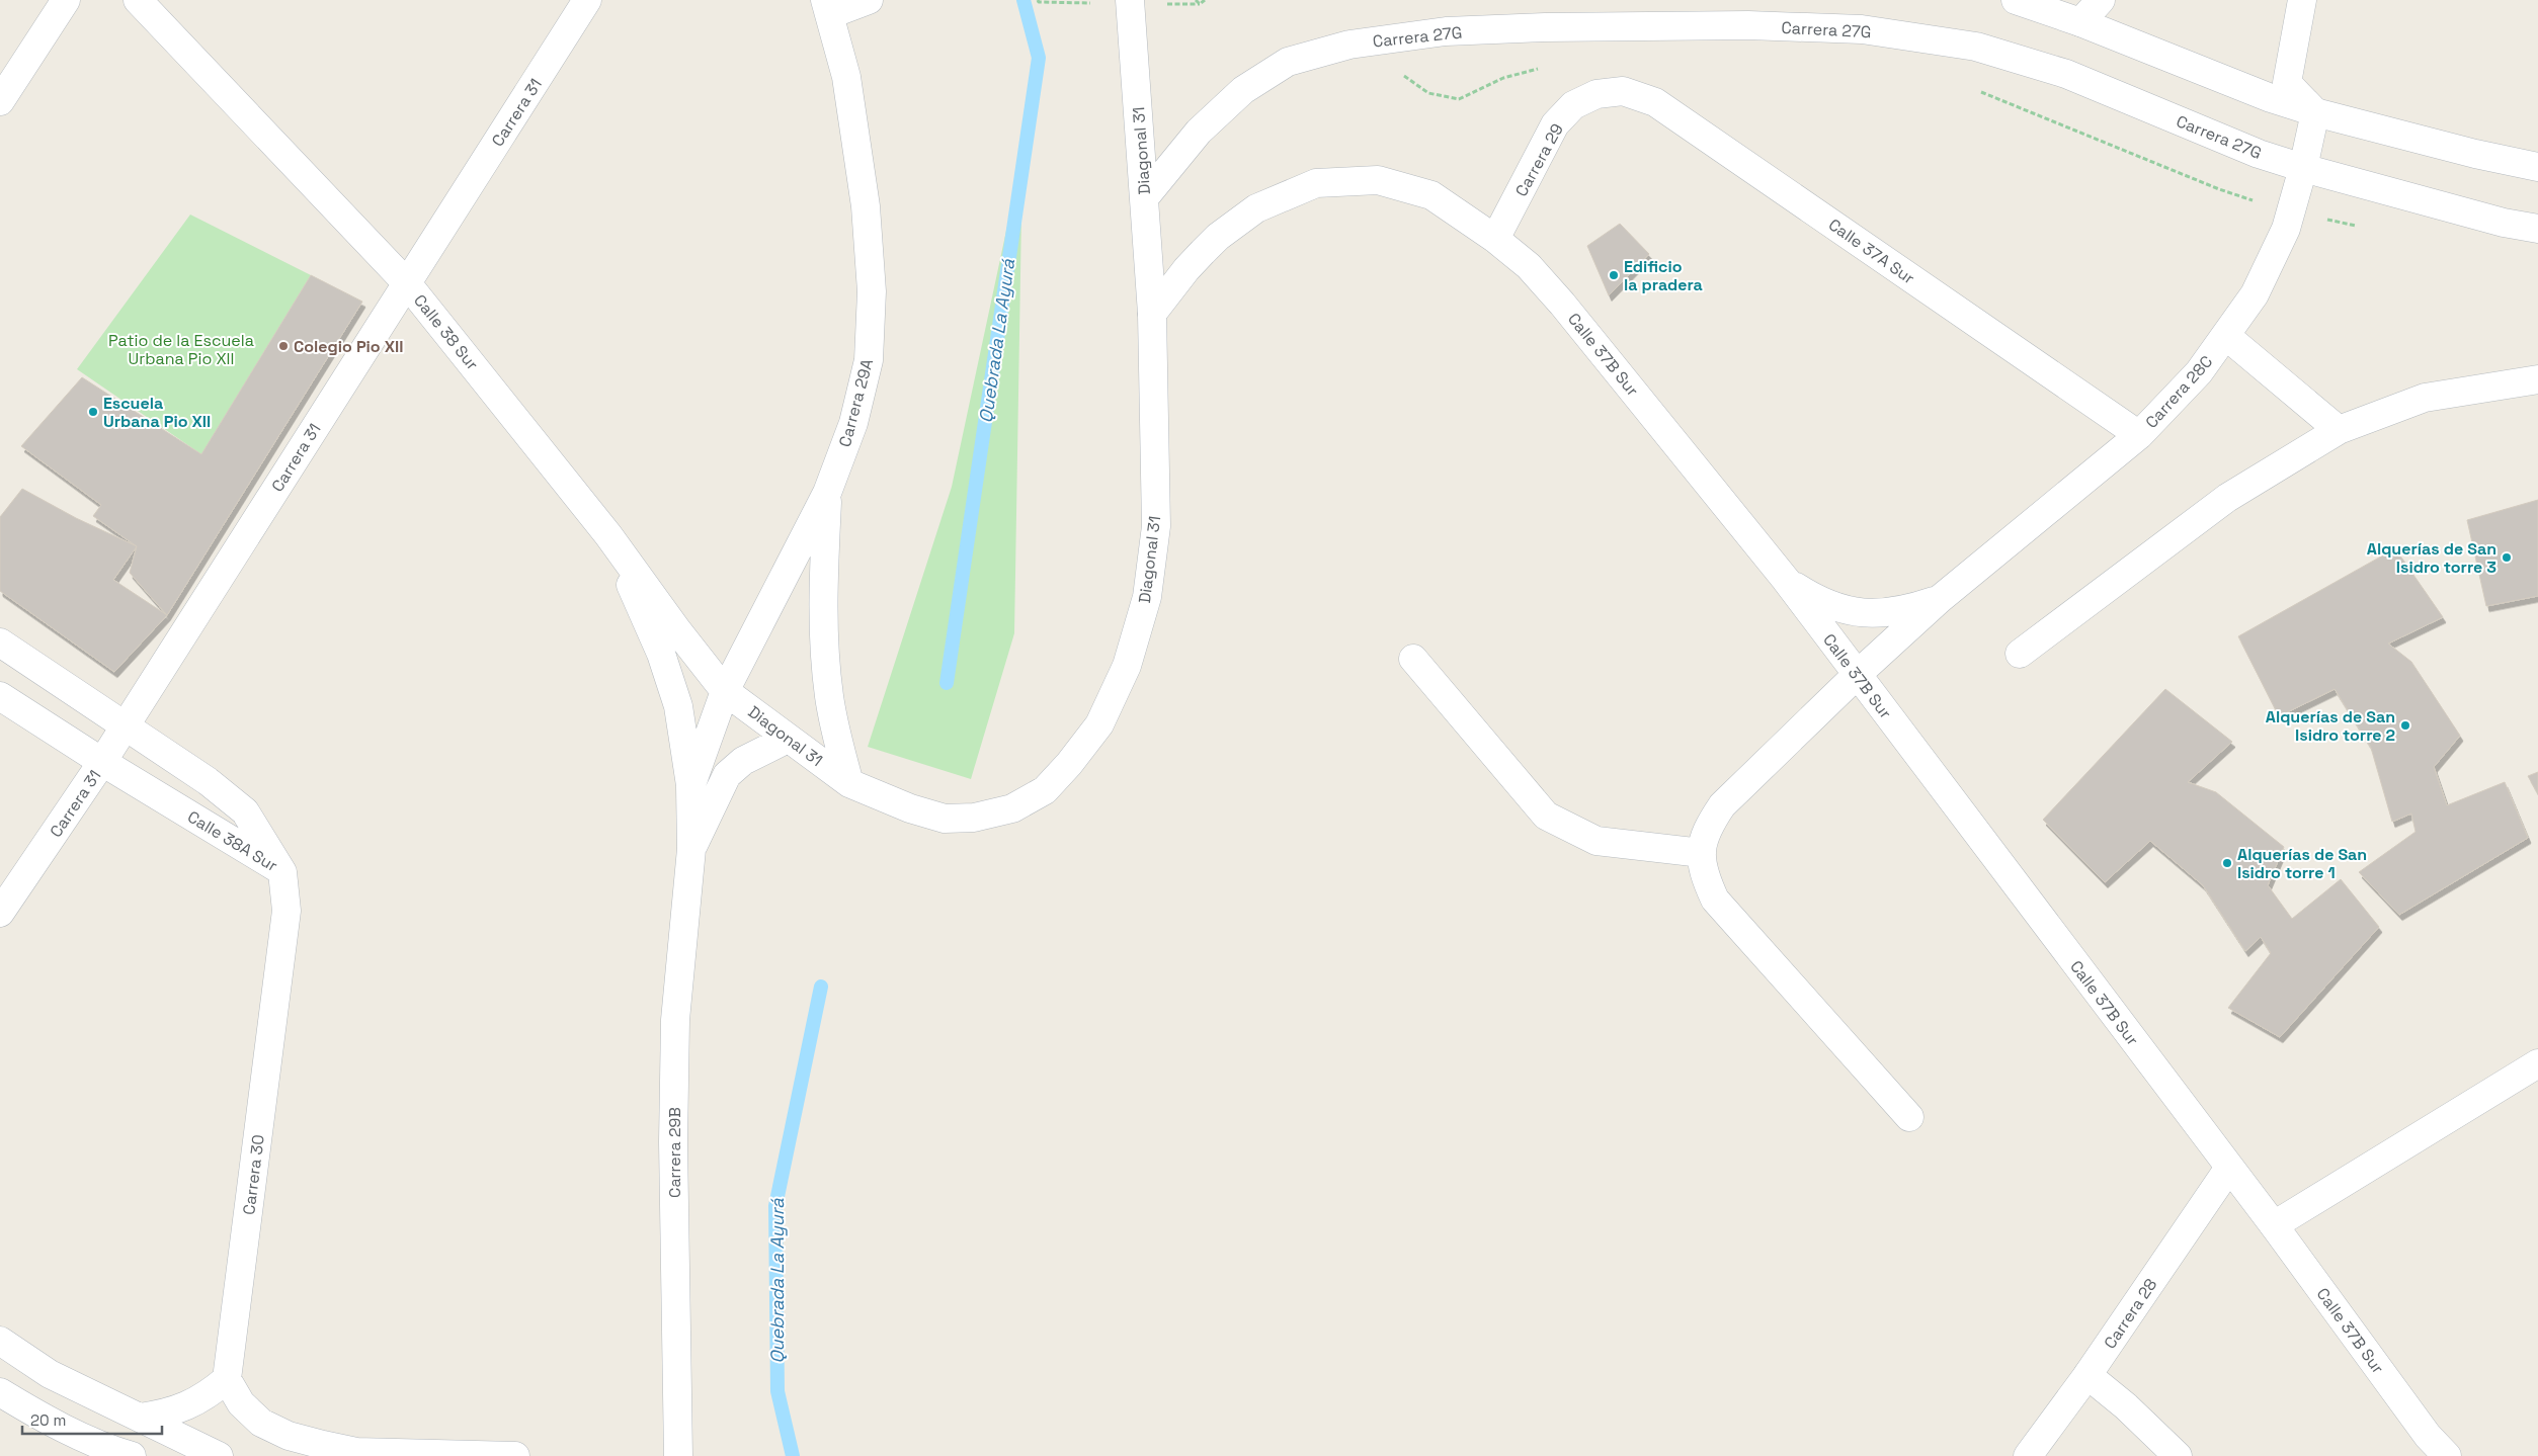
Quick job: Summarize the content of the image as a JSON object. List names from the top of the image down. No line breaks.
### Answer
{"streets":{"street":["Carrera 27G","Carrera 31","Diagonal 31","Carrera 29","Calle 37A Sur","Calle 38 Sur","Calle 37B Sur","Carrera 28C","Carrera 29A","Calle 38A Sur","Carrera 29B","Carrera 30","Carrera 28"]},"crossings":[["Carrera 27G","Diagonal 31"],["Carrera 27G","Carrera 28C"],["Carrera 31","Calle 38 Sur"],["Carrera 31","Calle 38A Sur"],["Diagonal 31","Calle 38 Sur"],["Diagonal 31","Calle 37B Sur"],["Diagonal 31","Carrera 29A"],["Diagonal 31","Carrera 29B"],["Carrera 29","Calle 37A Sur"],["Carrera 29","Calle 37B Sur"],["Calle 37A Sur","Carrera 28C"],["Calle 38 Sur","Carrera 29A"],["Calle 38 Sur","Carrera 29B"],["Calle 37B Sur","Carrera 28C"],["Calle 37B Sur","Carrera 28"],["Carrera 29A","Carrera 29B"],["Calle 38A Sur","Carrera 30"]],"water":["Quebrada La Ayurá"],"parks":["Patio de la Escuela Urbana Pio XII"],"places":["Edificio la pradera","Colegio Pio XII","Escuela Urbana Pio XII","Alquerías de San Isidro torre 3","Alquerías de San Isidro torre 2","Alquerías de San Isidro torre 1"],"scale_bar":"20 m"}
